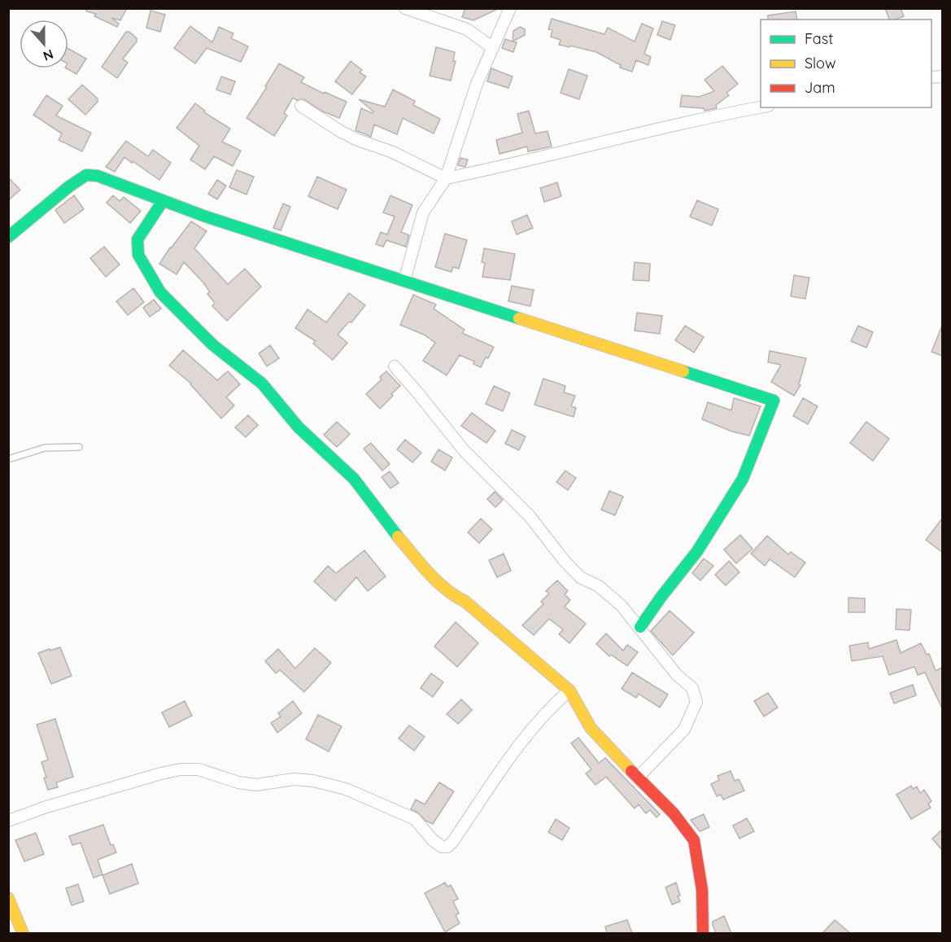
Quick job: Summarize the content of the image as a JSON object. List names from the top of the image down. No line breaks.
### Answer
{"legend":["Fast","Slow","Jam"],"north":"bottom"}
